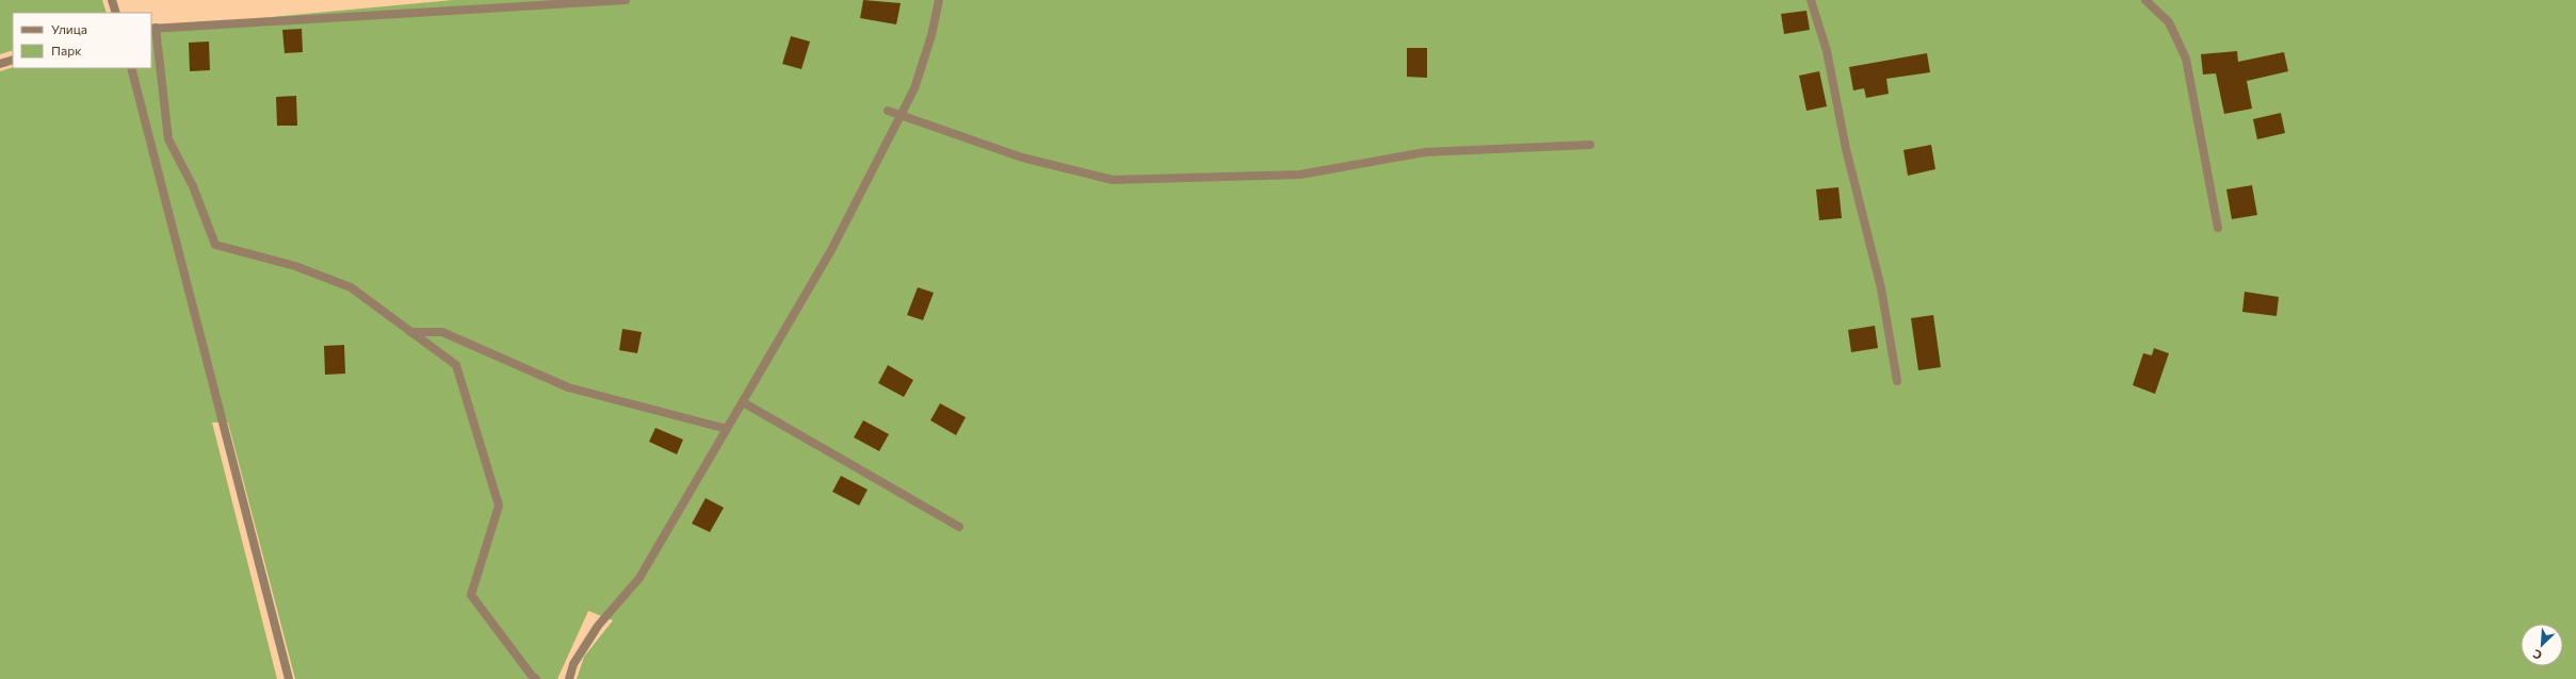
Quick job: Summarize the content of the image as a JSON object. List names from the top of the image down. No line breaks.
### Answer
{"legend":["Улица","Парк"],"north":"bottom left"}
